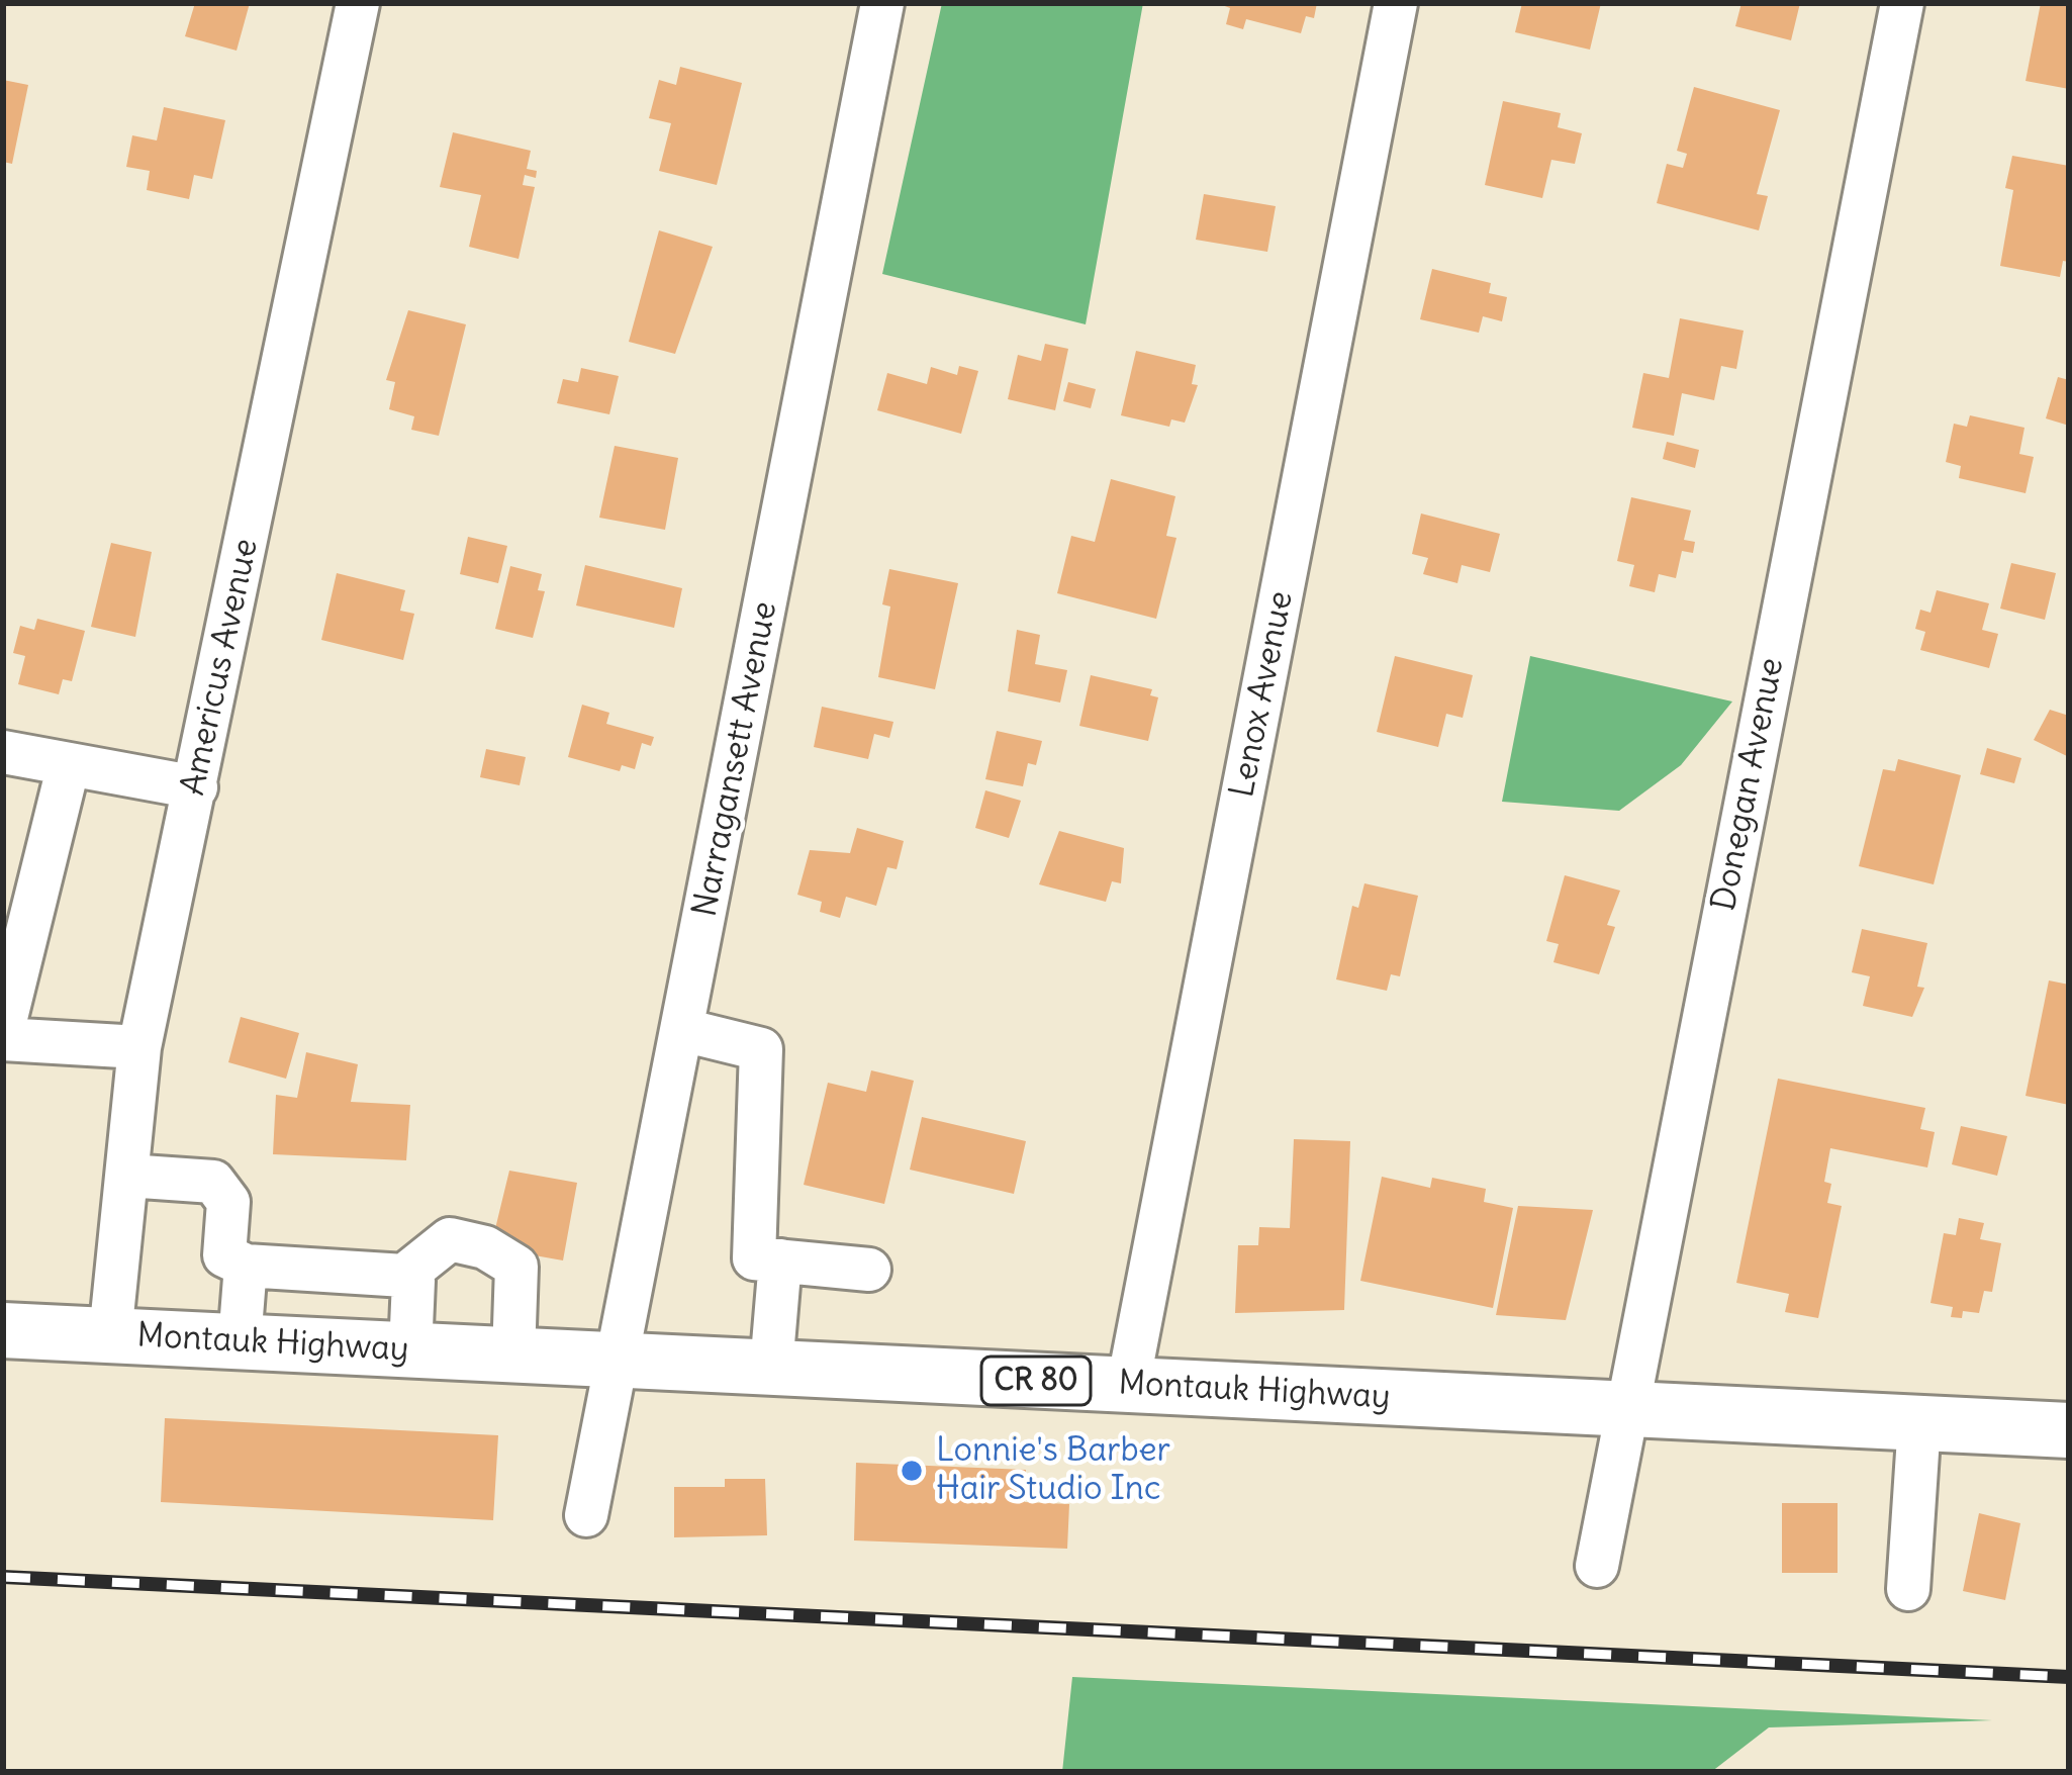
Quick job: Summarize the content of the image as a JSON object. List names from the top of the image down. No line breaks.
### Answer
{"streets":{"main road":["Montauk Highway","CR 80"],"street":["Americus Avenue","Lenox Avenue","Narragansett Avenue","Donegan Avenue"]},"crossings":[["Americus Avenue","Montauk Highway"],["Lenox Avenue","Montauk Highway"],["Narragansett Avenue","Montauk Highway"],["Donegan Avenue","Montauk Highway"]],"places":["Lonnie's Barber Hair Studio Inc"]}
